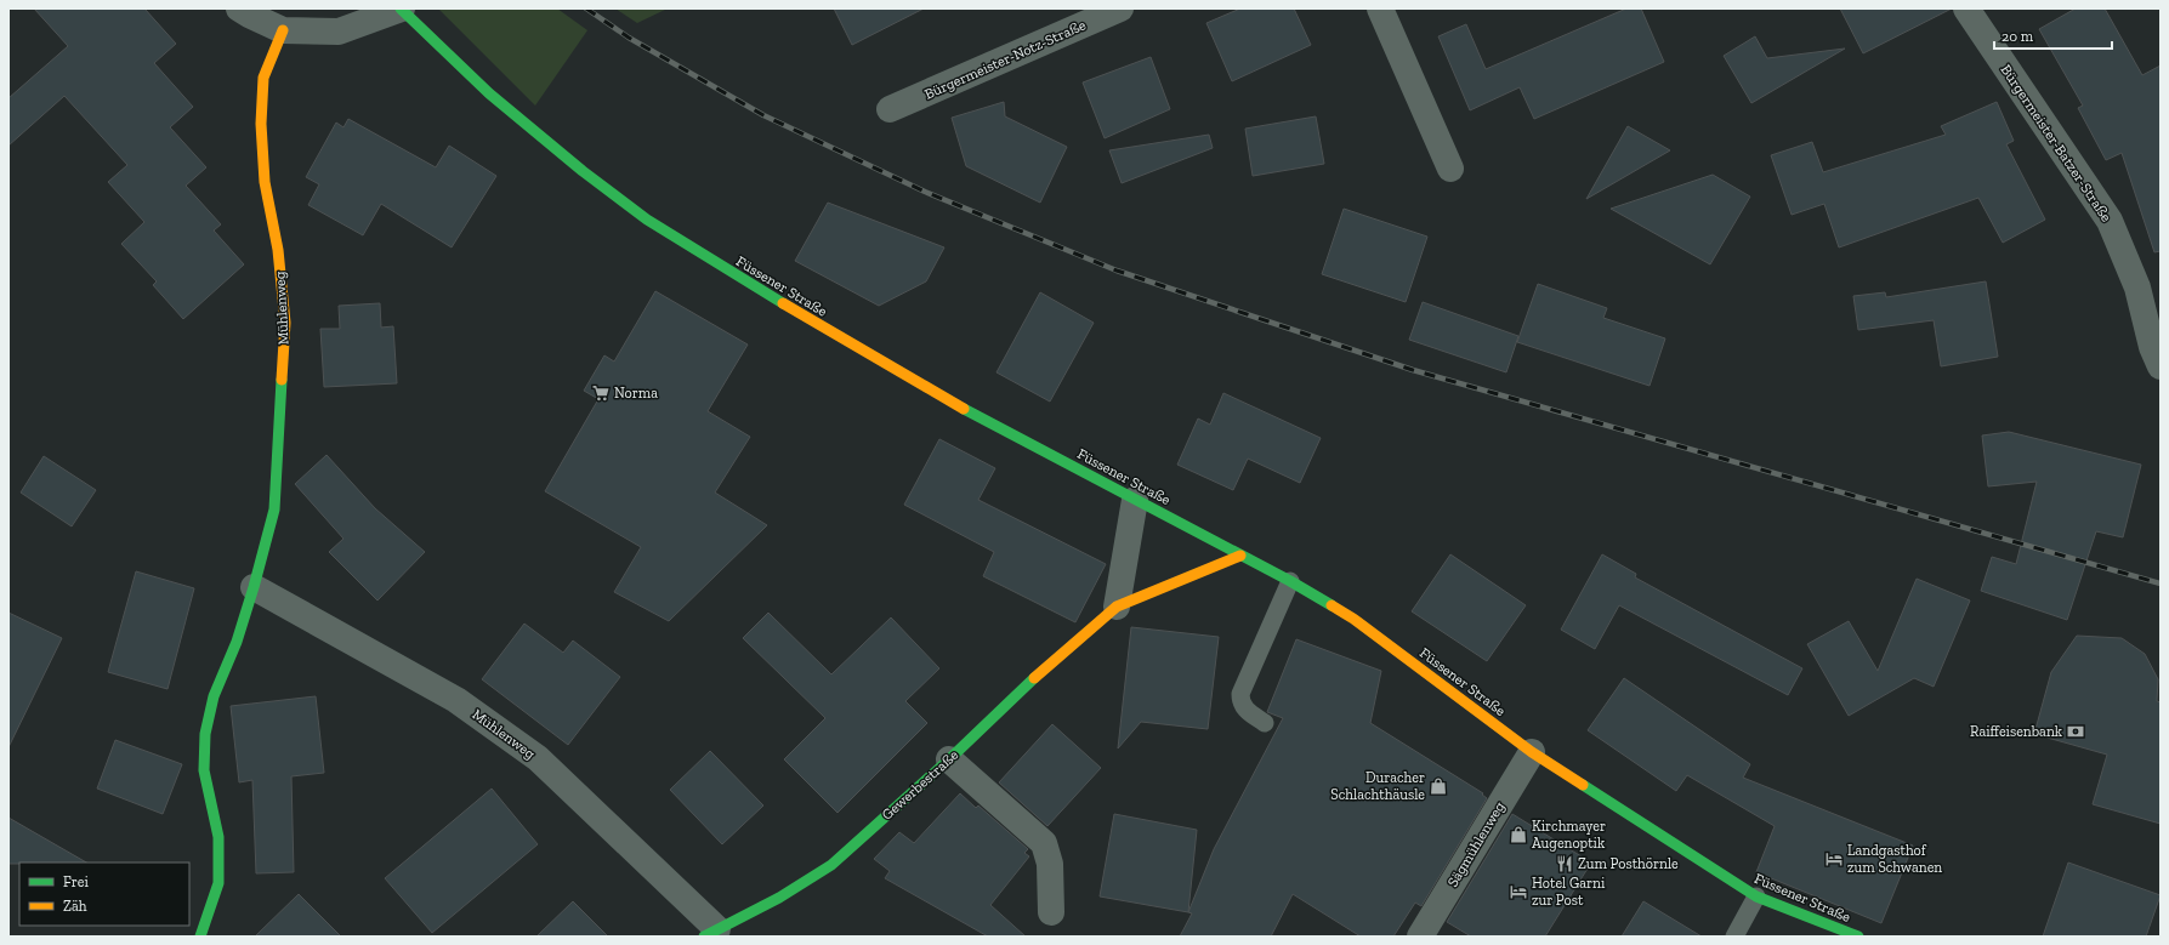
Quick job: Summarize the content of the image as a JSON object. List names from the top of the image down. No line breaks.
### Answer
{"streets":{"main road":["Füssener Straße","Mühlenweg","Gewerbestraße"],"street":["Bürgermeister-Notz-Straße","Bürgermeister-Batzer-Straße","Sägmühlenweg"]},"crossings":[["Füssener Straße","Gewerbestraße"],["Füssener Straße","Sägmühlenweg"],["Mühlenweg","Gewerbestraße"]],"places":{"supermarket":["Norma"],"bank":["Raiffeisenbank"],"shop":["Duracher Schlachthäusle","Kirchmayer Augenoptik"],"hotel":["Landgasthof zum Schwanen","Hotel Garni zur Post"],"restaurant":["Zum Posthörnle"]},"legend":["Frei","Zäh"],"scale_bar":"20 m"}
